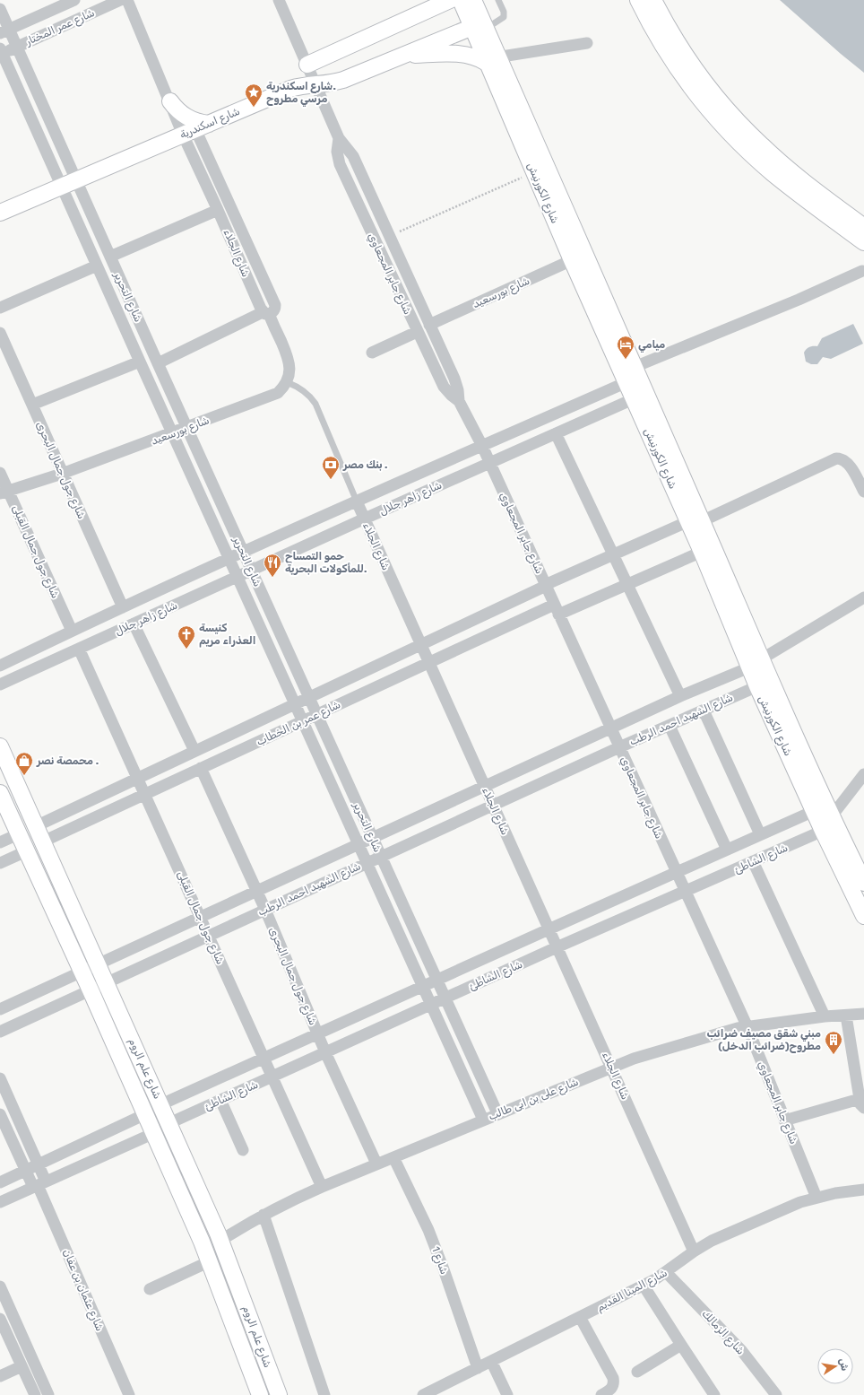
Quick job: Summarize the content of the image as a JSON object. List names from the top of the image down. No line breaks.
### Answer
{"streets":{"street":["شارع عمر المختار","شارع اسكندرية","شارع الكورنيش","شارع الجلاء","شارع جابر المجعاوي","شارع بورسعيد","شارع التحرير","شارع جول جمال البحرى","شارع زاهر جلال","شارع جول جمال القبلى","شارع الشهيد احمد الرطب","شارع عمر بن الخطاب","شارع الشاطئ","شارع علم الروم","شارع على بن ابى طالب","شارع 1","شارع عثمان بن عفان","شارع المينا القديم","شارع الزمالك"]},"crossings":[["شارع عمر المختار","شارع التحرير"],["شارع اسكندرية","شارع الكورنيش"],["شارع اسكندرية","شارع الجلاء"],["شارع اسكندرية","شارع جابر المجعاوي"],["شارع اسكندرية","شارع التحرير"],["شارع الكورنيش","شارع بورسعيد"],["شارع الكورنيش","شارع زاهر جلال"],["شارع الكورنيش","شارع الشهيد احمد الرطب"],["شارع الكورنيش","شارع عمر بن الخطاب"],["شارع الكورنيش","شارع الشاطئ"],["شارع الجلاء","شارع بورسعيد"],["شارع الجلاء","شارع زاهر جلال"],["شارع الجلاء","شارع الشهيد احمد الرطب"],["شارع الجلاء","شارع عمر بن الخطاب"],["شارع الجلاء","شارع الشاطئ"],["شارع الجلاء","شارع على بن ابى طالب"],["شارع الجلاء","شارع المينا القديم"],["شارع جابر المجعاوي","شارع بورسعيد"],["شارع جابر المجعاوي","شارع زاهر جلال"],["شارع جابر المجعاوي","شارع الشهيد احمد الرطب"],["شارع جابر المجعاوي","شارع عمر بن الخطاب"],["شارع جابر المجعاوي","شارع الشاطئ"],["شارع جابر المجعاوي","شارع على بن ابى طالب"],["شارع جابر المجعاوي","شارع المينا القديم"],["شارع بورسعيد","شارع التحرير"],["شارع بورسعيد","شارع جول جمال البحرى"],["شارع بورسعيد","شارع جول جمال القبلى"],["شارع التحرير","شارع زاهر جلال"],["شارع التحرير","شارع الشهيد احمد الرطب"],["شارع التحرير","شارع عمر بن الخطاب"],["شارع التحرير","شارع الشاطئ"],["شارع التحرير","شارع على بن ابى طالب"],["شارع جول جمال البحرى","شارع زاهر جلال"],["شارع جول جمال البحرى","شارع الشهيد احمد الرطب"],["شارع جول جمال البحرى","شارع عمر بن الخطاب"],["شارع جول جمال البحرى","شارع الشاطئ"],["شارع جول جمال البحرى","شارع على بن ابى طالب"],["شارع زاهر جلال","شارع جول جمال القبلى"],["شارع جول جمال القبلى","شارع الشهيد احمد الرطب"],["شارع جول جمال القبلى","شارع عمر بن الخطاب"],["شارع جول جمال القبلى","شارع الشاطئ"],["شارع جول جمال القبلى","شارع على بن ابى طالب"],["شارع الشهيد احمد الرطب","شارع علم الروم"],["شارع عمر بن الخطاب","شارع علم الروم"],["شارع الشاطئ","شارع علم الروم"],["شارع علم الروم","شارع على بن ابى طالب"],["شارع على بن ابى طالب","شارع 1"],["شارع 1","شارع المينا القديم"],["شارع المينا القديم","شارع الزمالك"]],"places":{"place":["شارع اسكندرية. مرسي مطروح"],"hotel":["ميامي"],"bank":["بنك مصر ."],"restaurant":["حمو التمساح للمأكولات البحرية."],"church":["كنيسة العذراء مريم"],"shop":["محمصة نصر ."],"building":["مبني شقق مصيف ضرائب مطروح(ضرائب الدخل)"]},"north":"right"}
